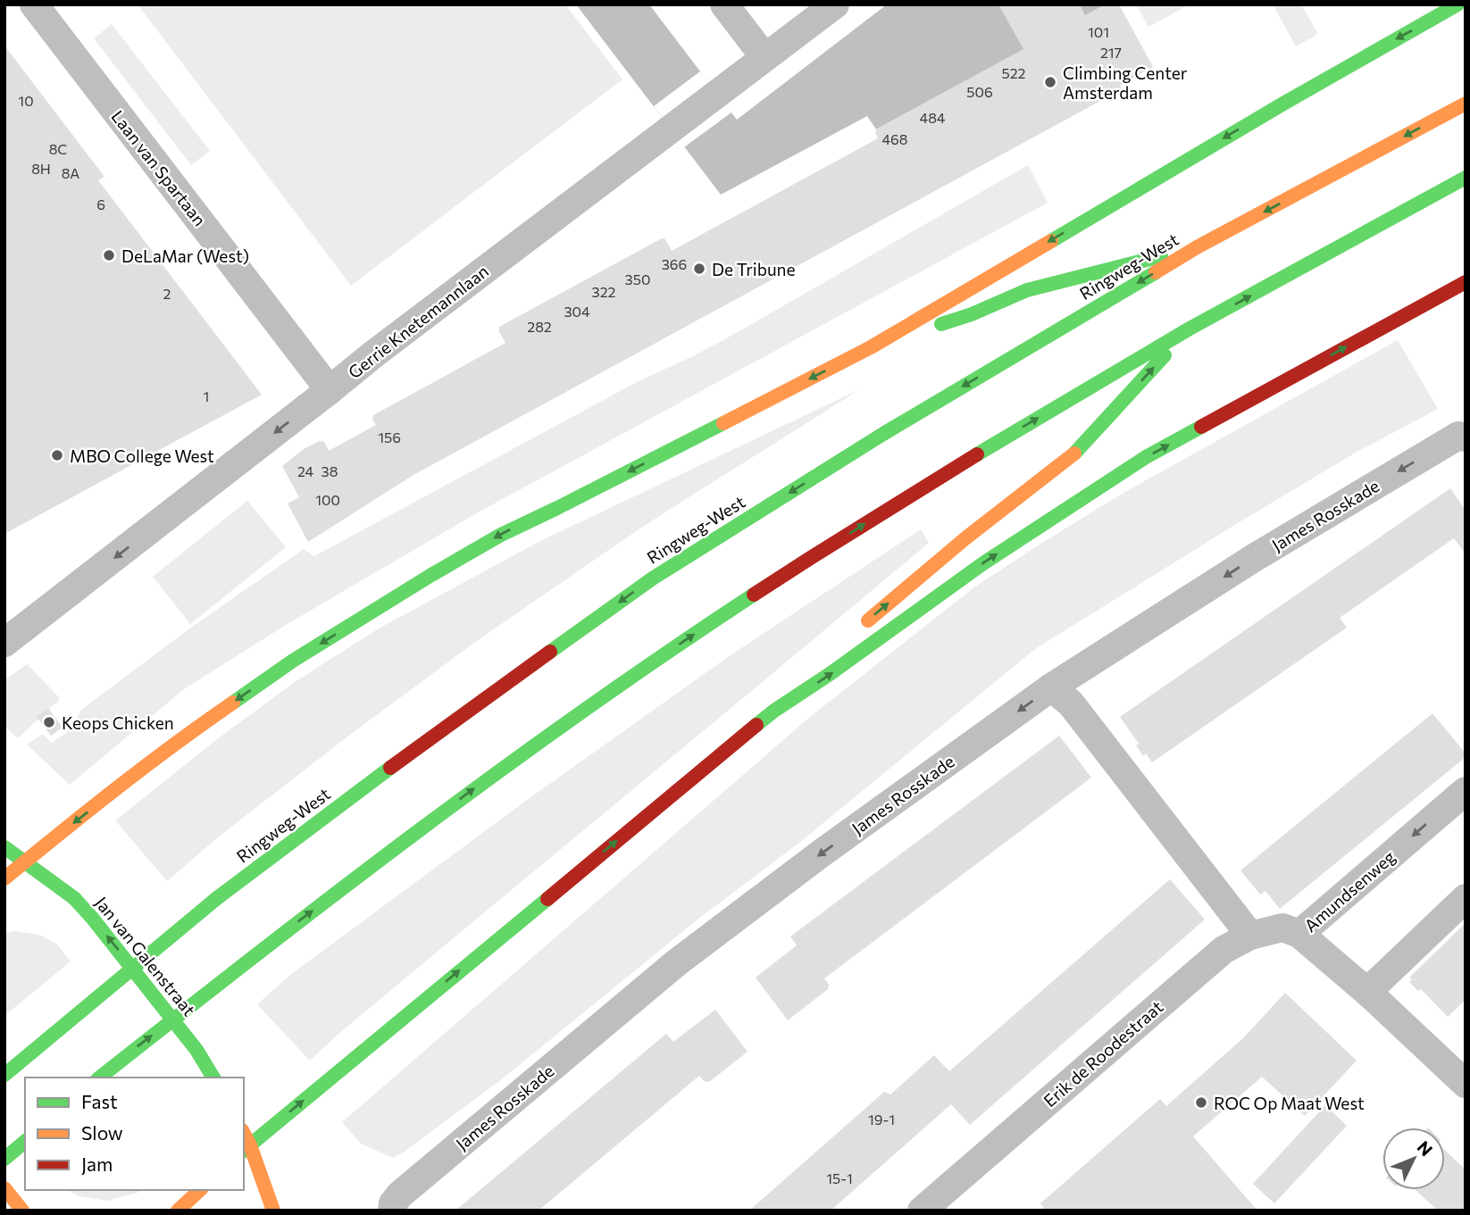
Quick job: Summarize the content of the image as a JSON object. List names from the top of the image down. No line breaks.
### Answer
{"streets":{"main road":["Ringweg-West","Jan van Galenstraat"],"street":["Laan van Spartaan","Gerrie Knetemannlaan","James Rosskade","Amundsenweg","Erik de Roodestraat"]},"crossings":[["Laan van Spartaan","Gerrie Knetemannlaan"],["Amundsenweg","Erik de Roodestraat"]],"one_way":["Gerrie Knetemannlaan","James Rosskade","Jan van Galenstraat"],"places":["Climbing Center Amsterdam","DeLaMar (West)","De Tribune","MBO College West","Keops Chicken","ROC Op Maat West"],"house_numbers":["101","217","522","506","10","484","468","8C","8H","8A","6","366","350","322","2","304","282","1","156","24","38","100","19-1","15-1"],"legend":["Fast","Slow","Jam"],"north":"top right"}
